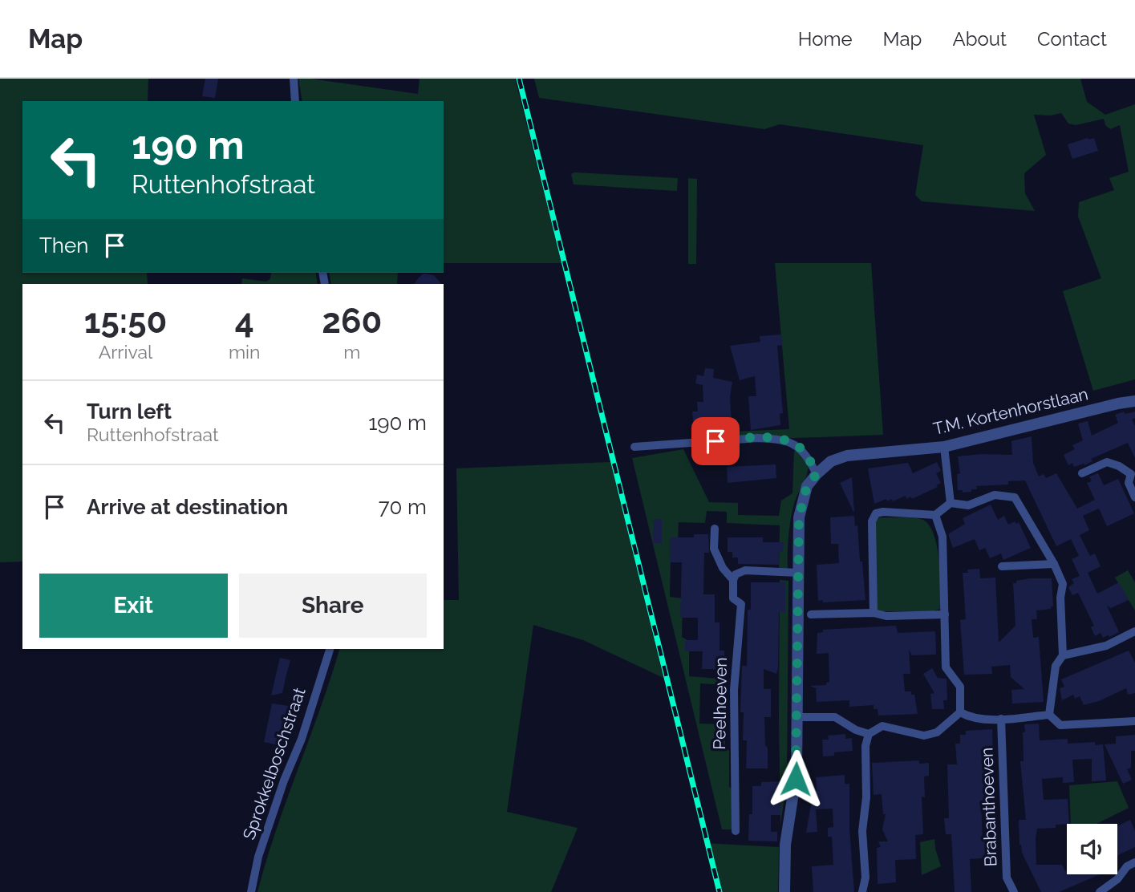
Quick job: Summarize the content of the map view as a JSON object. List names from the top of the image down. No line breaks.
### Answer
{"streets":{"street":["T.M. Kortenhorstlaan","Peelhoeven","Sprokkelboschstraat","Brabanthoeven"]},"page":{"header":"Map","nav":["Home","Map","About","Contact"],"turn":["190 m","Ruttenhofstraat"],"then":"Then","eta":["15:50","Arrival","4","min","260","m"],"list":[{"name":"Turn left","note":"Ruttenhofstraat","value":"190 m"},{"name":"Arrive at destination","value":"70 m"}],"buttons":["Exit","Share"]}}
